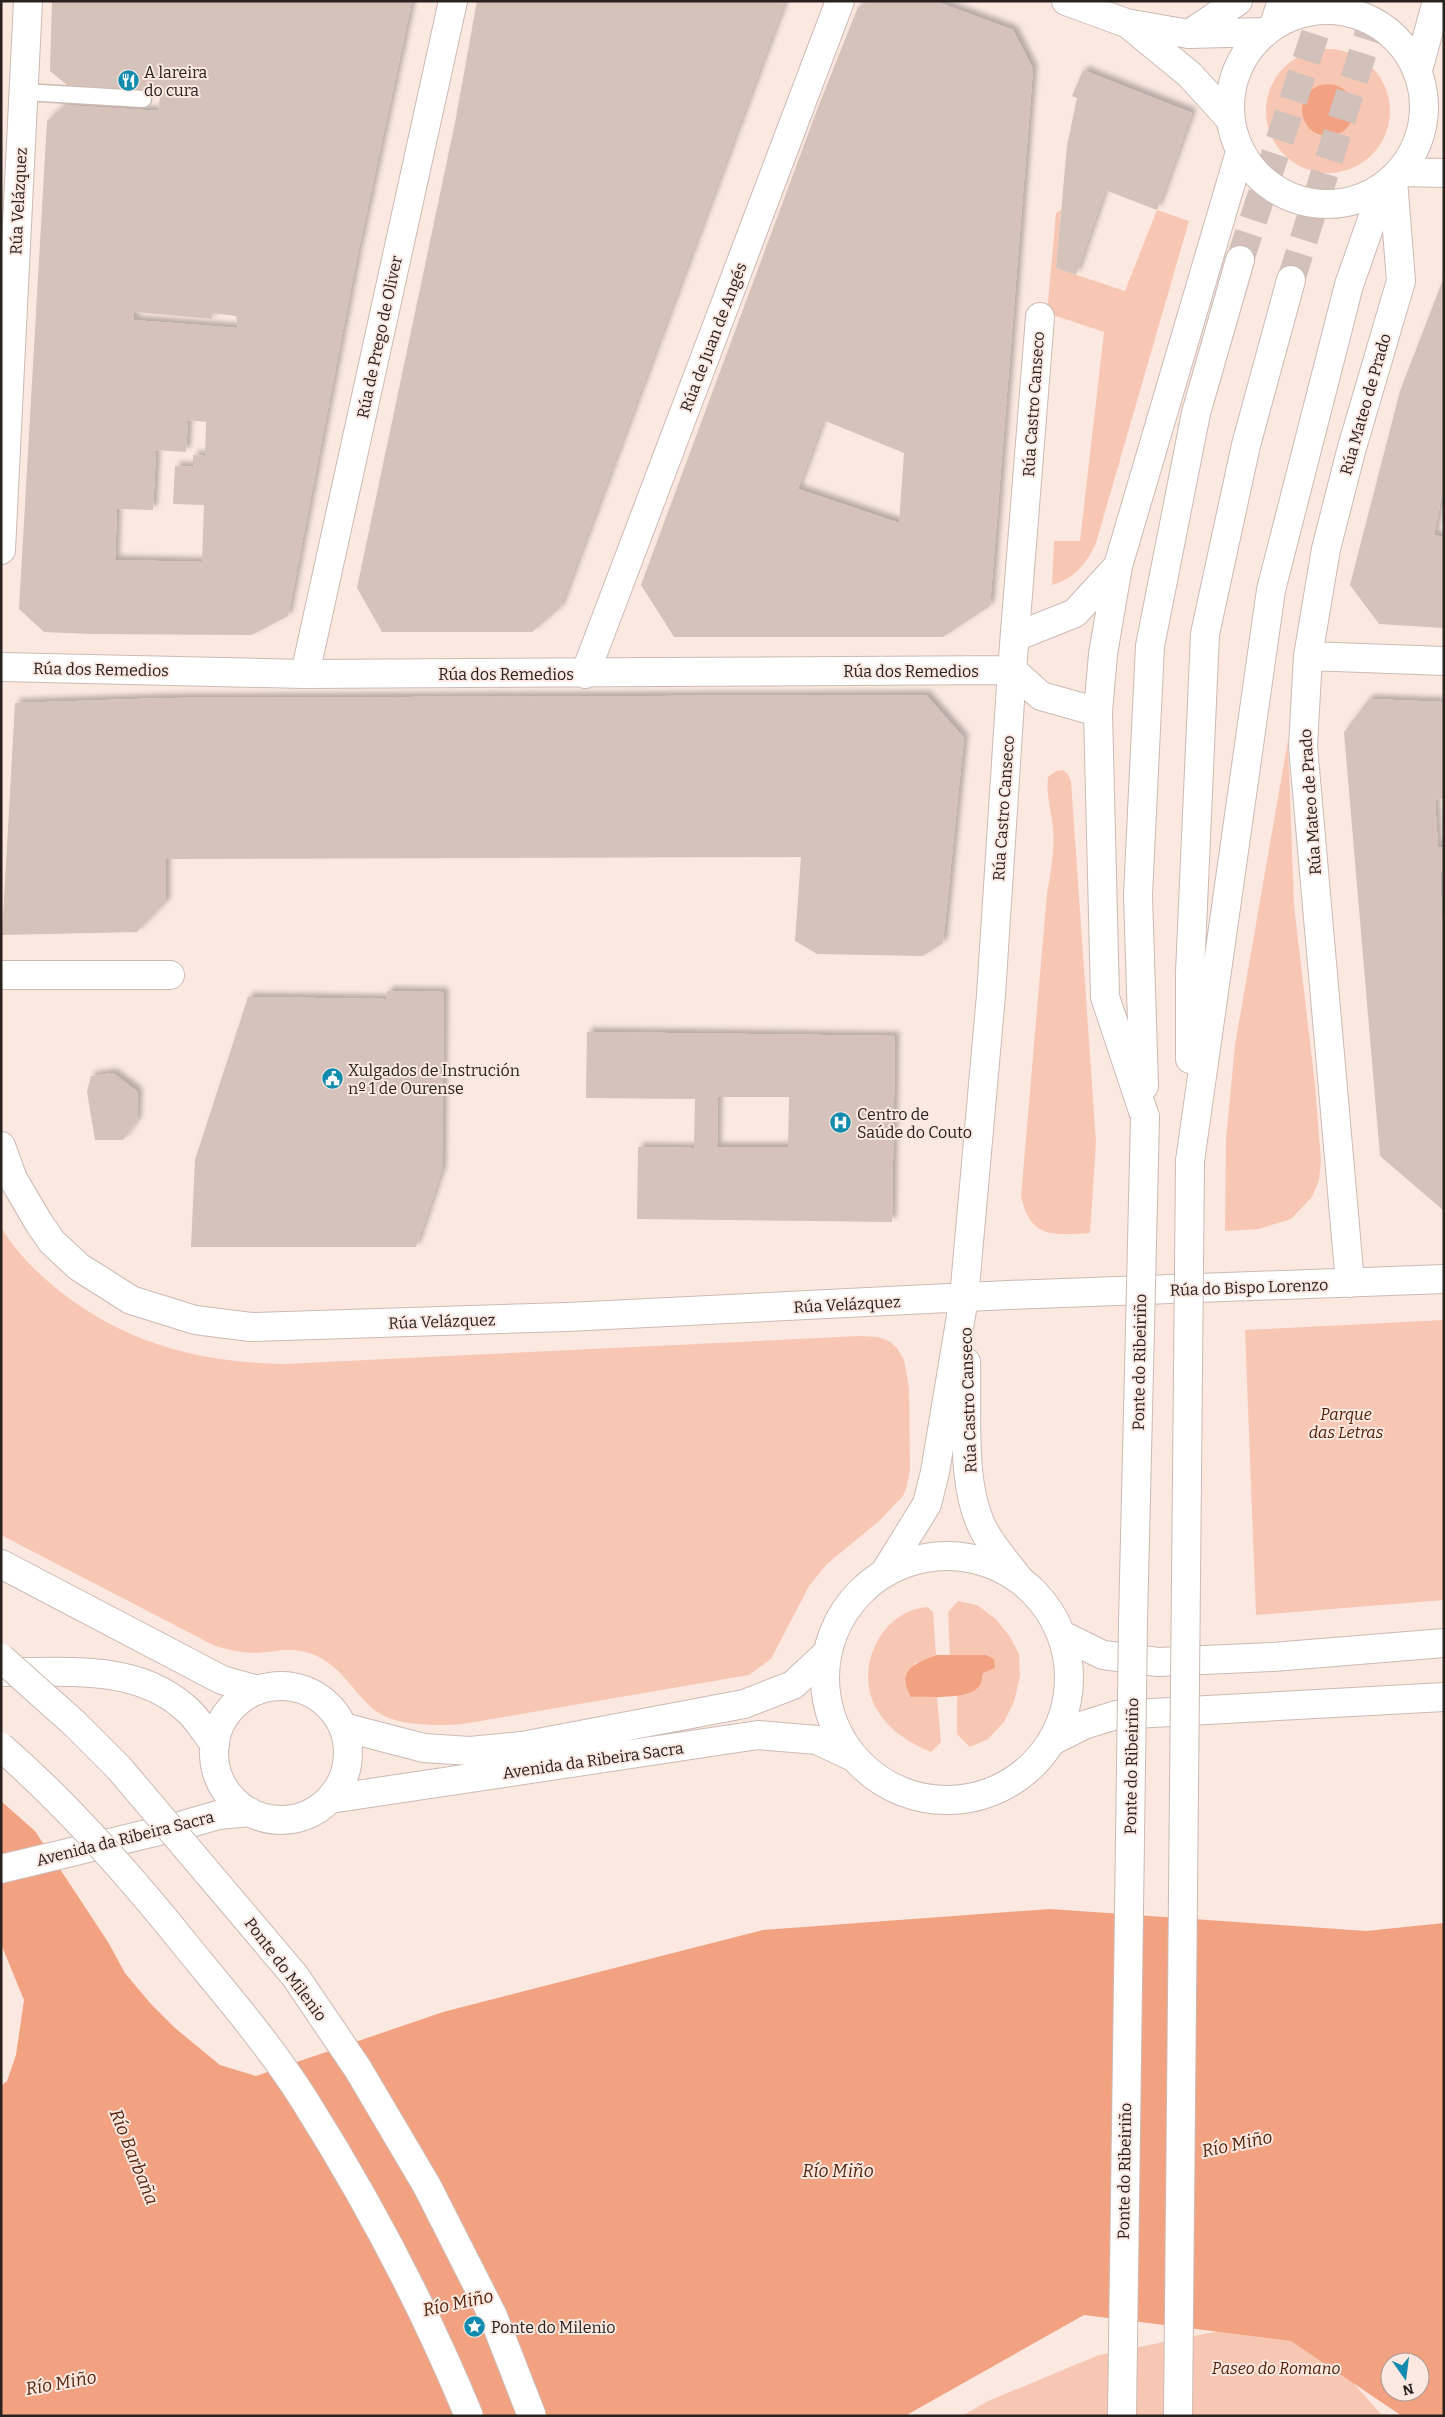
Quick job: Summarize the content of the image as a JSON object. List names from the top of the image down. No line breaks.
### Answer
{"streets":{"main road":["Rúa Velázquez","Rúa de Prego de Oliver","Rúa de Juan de Angés","Rúa Castro Canseco","Rúa Mateo de Prado","Rúa dos Remedios","Rúa do Bispo Lorenzo","Ponte do Ribeiriño","Avenida da Ribeira Sacra","Ponte do Milenio"]},"crossings":[["Rúa Velázquez","Rúa Castro Canseco"],["Rúa Velázquez","Rúa do Bispo Lorenzo"],["Rúa de Prego de Oliver","Rúa dos Remedios"],["Rúa de Juan de Angés","Rúa dos Remedios"],["Rúa Castro Canseco","Rúa dos Remedios"],["Rúa Castro Canseco","Rúa do Bispo Lorenzo"],["Rúa Mateo de Prado","Rúa do Bispo Lorenzo"]],"water":["Río Miño","Río Barbaña"],"parks":["Parque das Letras","Paseo do Romano"],"places":{"restaurant":["A lareira do cura"],"public building":["Xulgados de Instrución nº 1 de Ourense"],"hospital":["Centro de Saúde do Couto"],"place":["Ponte do Milenio"]},"north":"bottom"}
